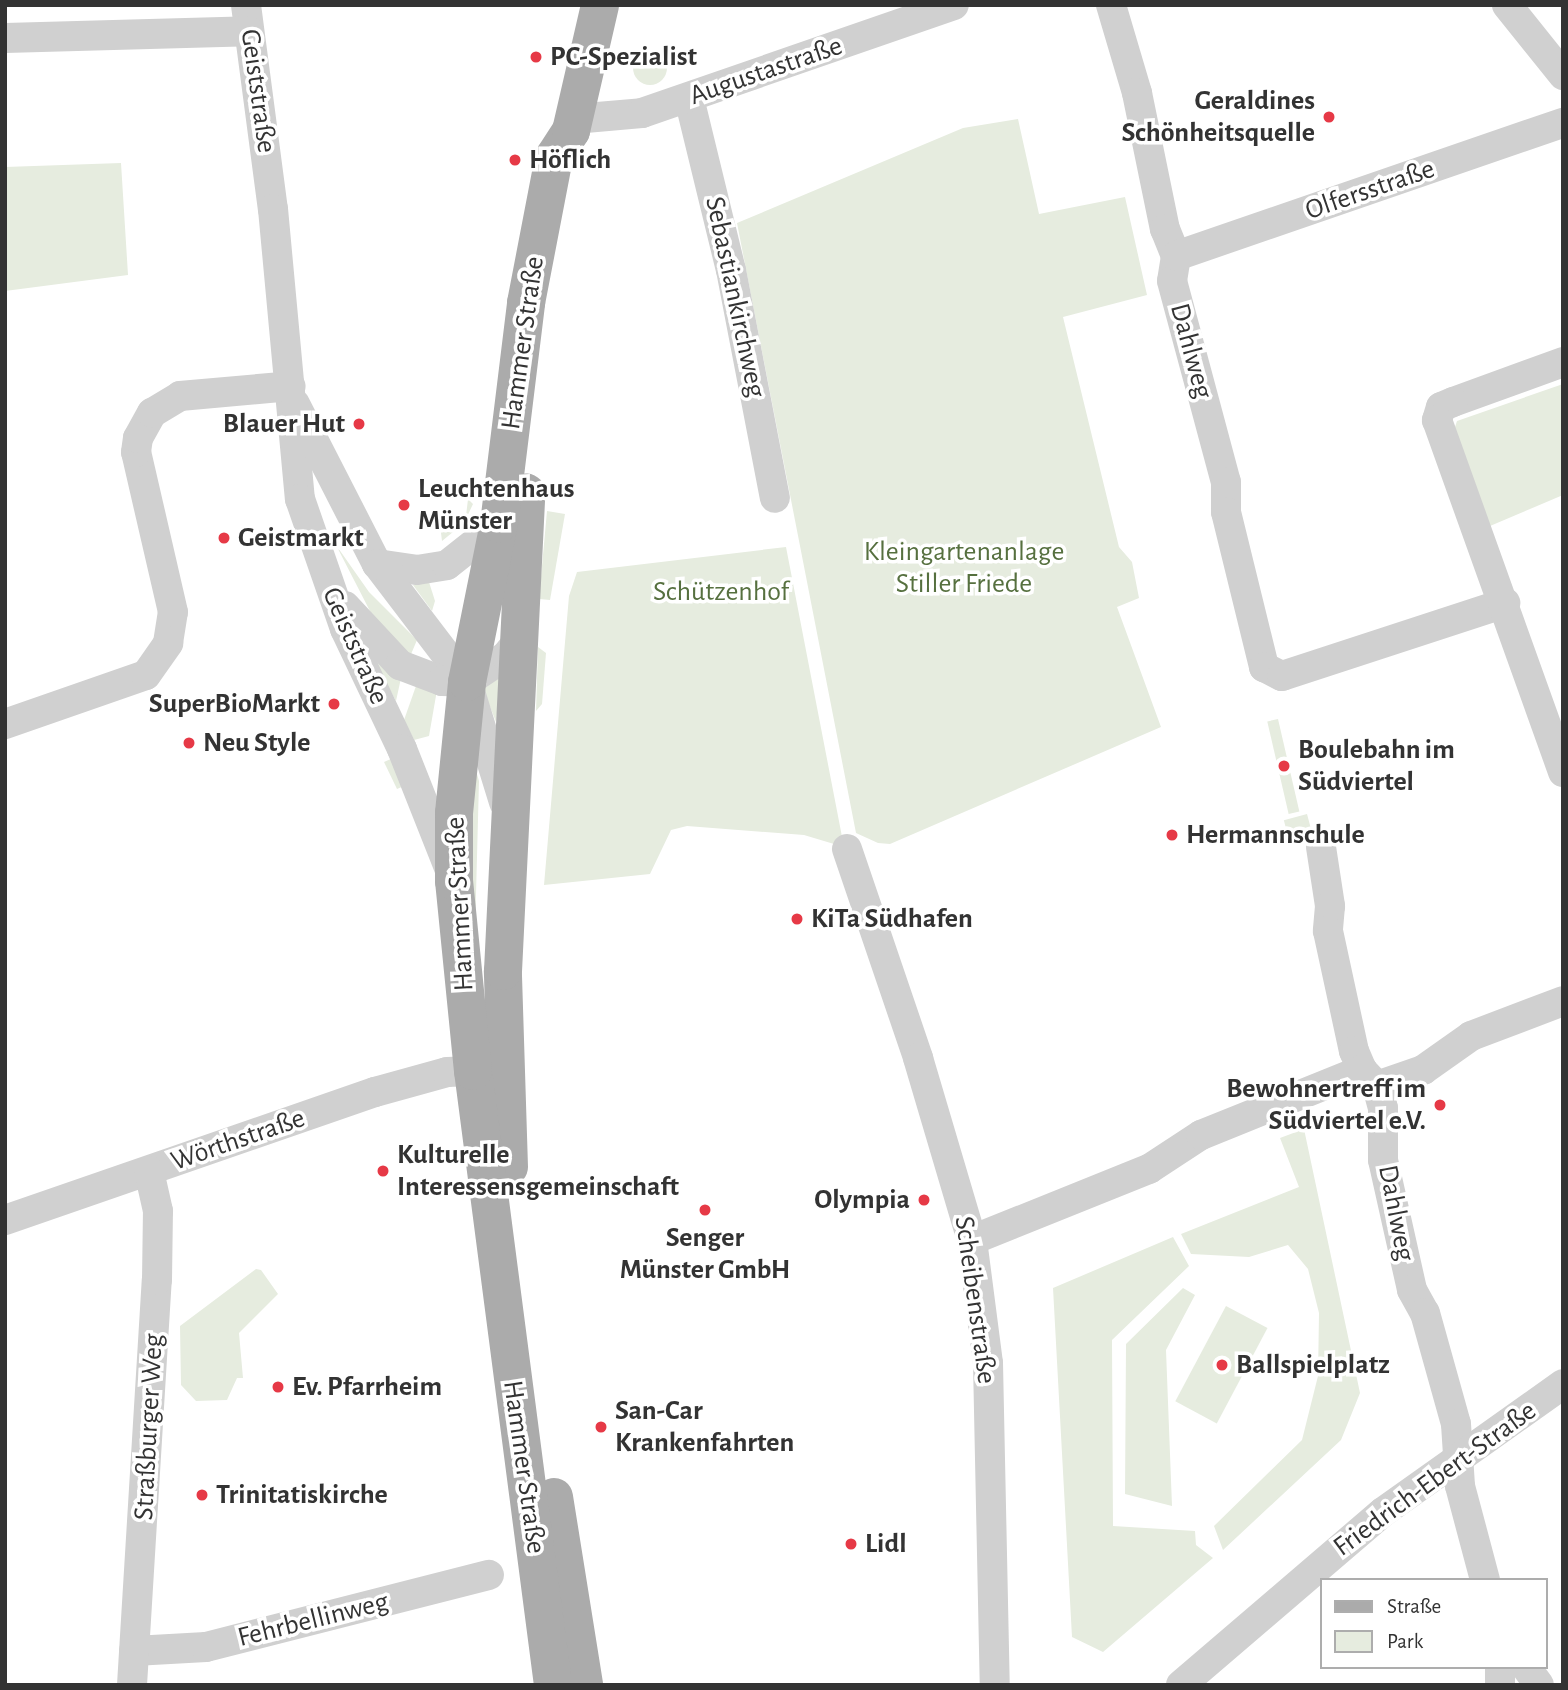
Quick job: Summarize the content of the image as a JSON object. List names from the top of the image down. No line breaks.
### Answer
{"streets":{"main road":["Hammer Straße"],"street":["Augustastraße","Geiststraße","Olfersstraße","Sebastiankirchweg","Dahlweg","Wörthstraße","Scheibenstraße","Straßburger Weg","Friedrich-Ebert-Straße","Fehrbellinweg"]},"crossings":[["Augustastraße","Sebastiankirchweg"],["Augustastraße","Hammer Straße"],["Geiststraße","Hammer Straße"],["Olfersstraße","Dahlweg"],["Hammer Straße","Wörthstraße"],["Dahlweg","Friedrich-Ebert-Straße"],["Wörthstraße","Straßburger Weg"],["Straßburger Weg","Fehrbellinweg"]],"parks":["Kleingartenanlage Stiller Friede","Schützenhof"],"places":["PC-Spezialist","Geraldines Schönheitsquelle","Höflich","Blauer Hut","Leuchtenhaus Münster","Geistmarkt","SuperBioMarkt","Neu Style","Boulebahn im Südviertel","Hermannschule","KiTa Südhafen","Bewohnertreff im Südviertel e.V.","Kulturelle Interessensgemeinschaft","Olympia","Senger Münster GmbH","Ballspielplatz","Ev. Pfarrheim","San-Car Krankenfahrten","Trinitatiskirche","Lidl"],"legend":["Straße","Park"]}
